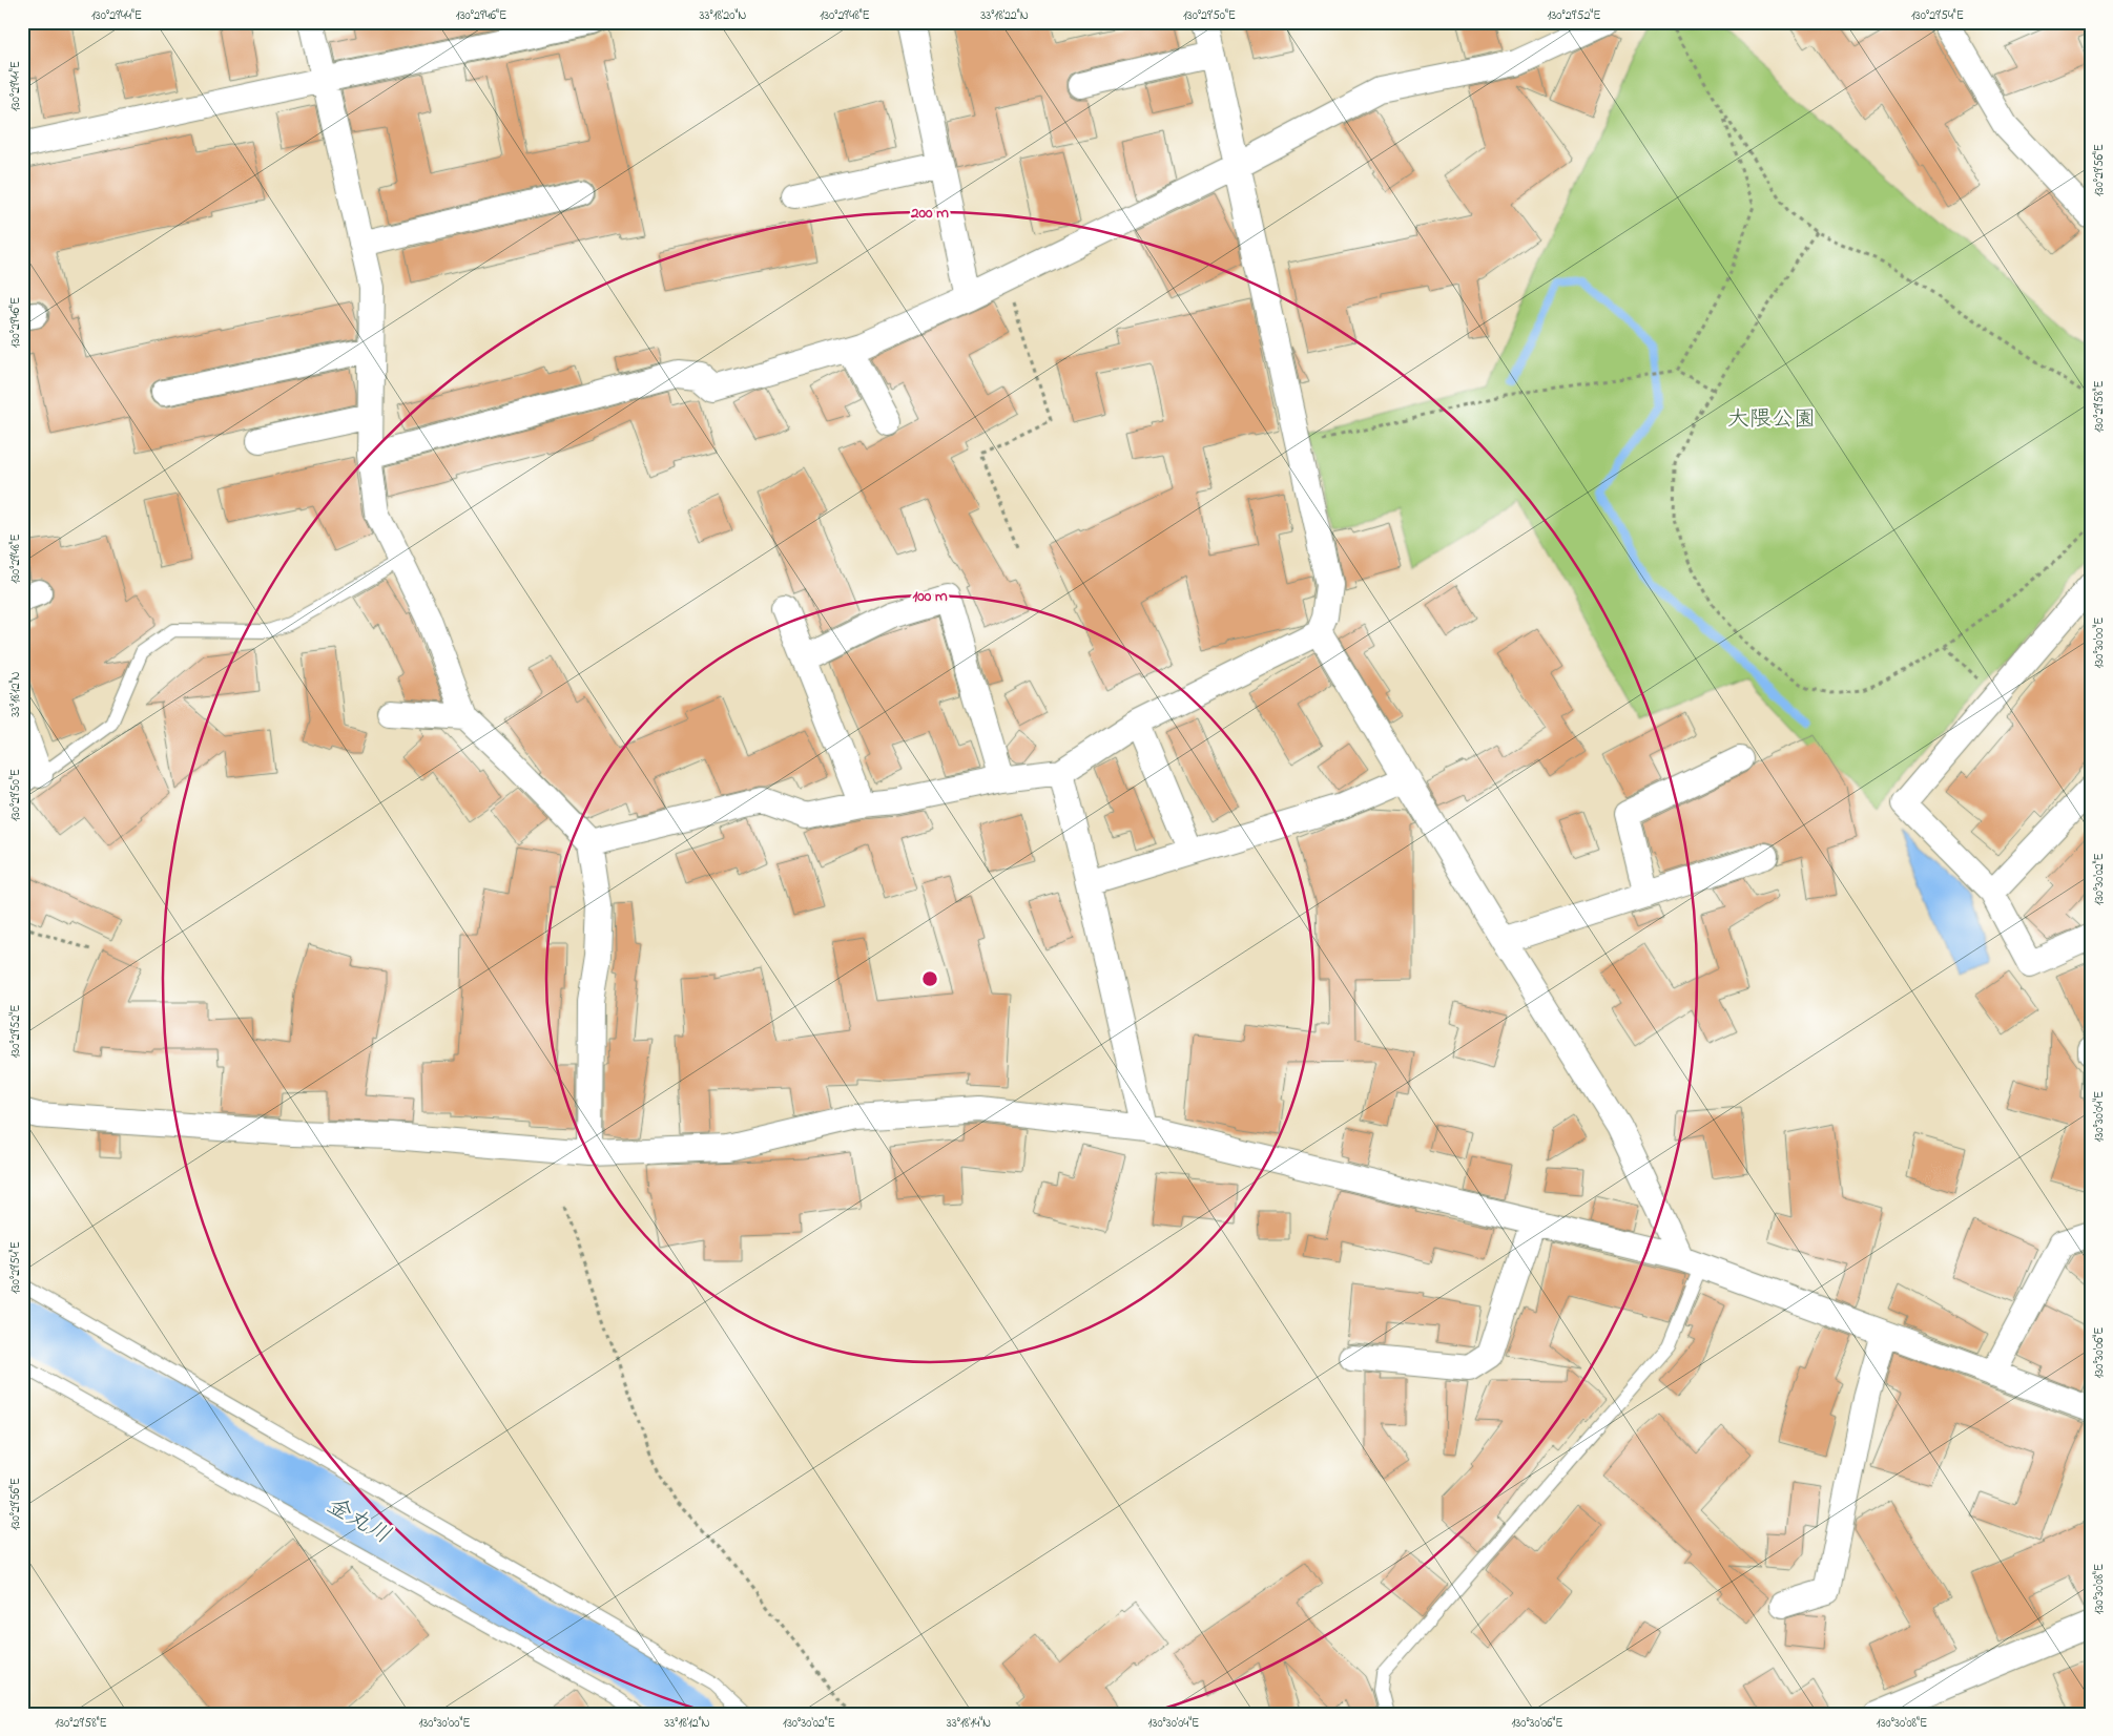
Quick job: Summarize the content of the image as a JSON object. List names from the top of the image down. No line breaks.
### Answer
{"water":["金丸川"],"parks":["大隈公園"],"coordinates":["130°29'44\"E","130°29'46\"E","33°18'20\"N","130°29'48\"E","33°18'22\"N","130°29'50\"E","130°29'52\"E","130°29'54\"E","130°29'56\"E","130°29'58\"E","130°30'00\"E","33°18'12\"N","130°30'02\"E","130°30'04\"E","130°30'06\"E","130°30'08\"E","33°18'14\"N"],"rings":["200 m","100 m"]}
